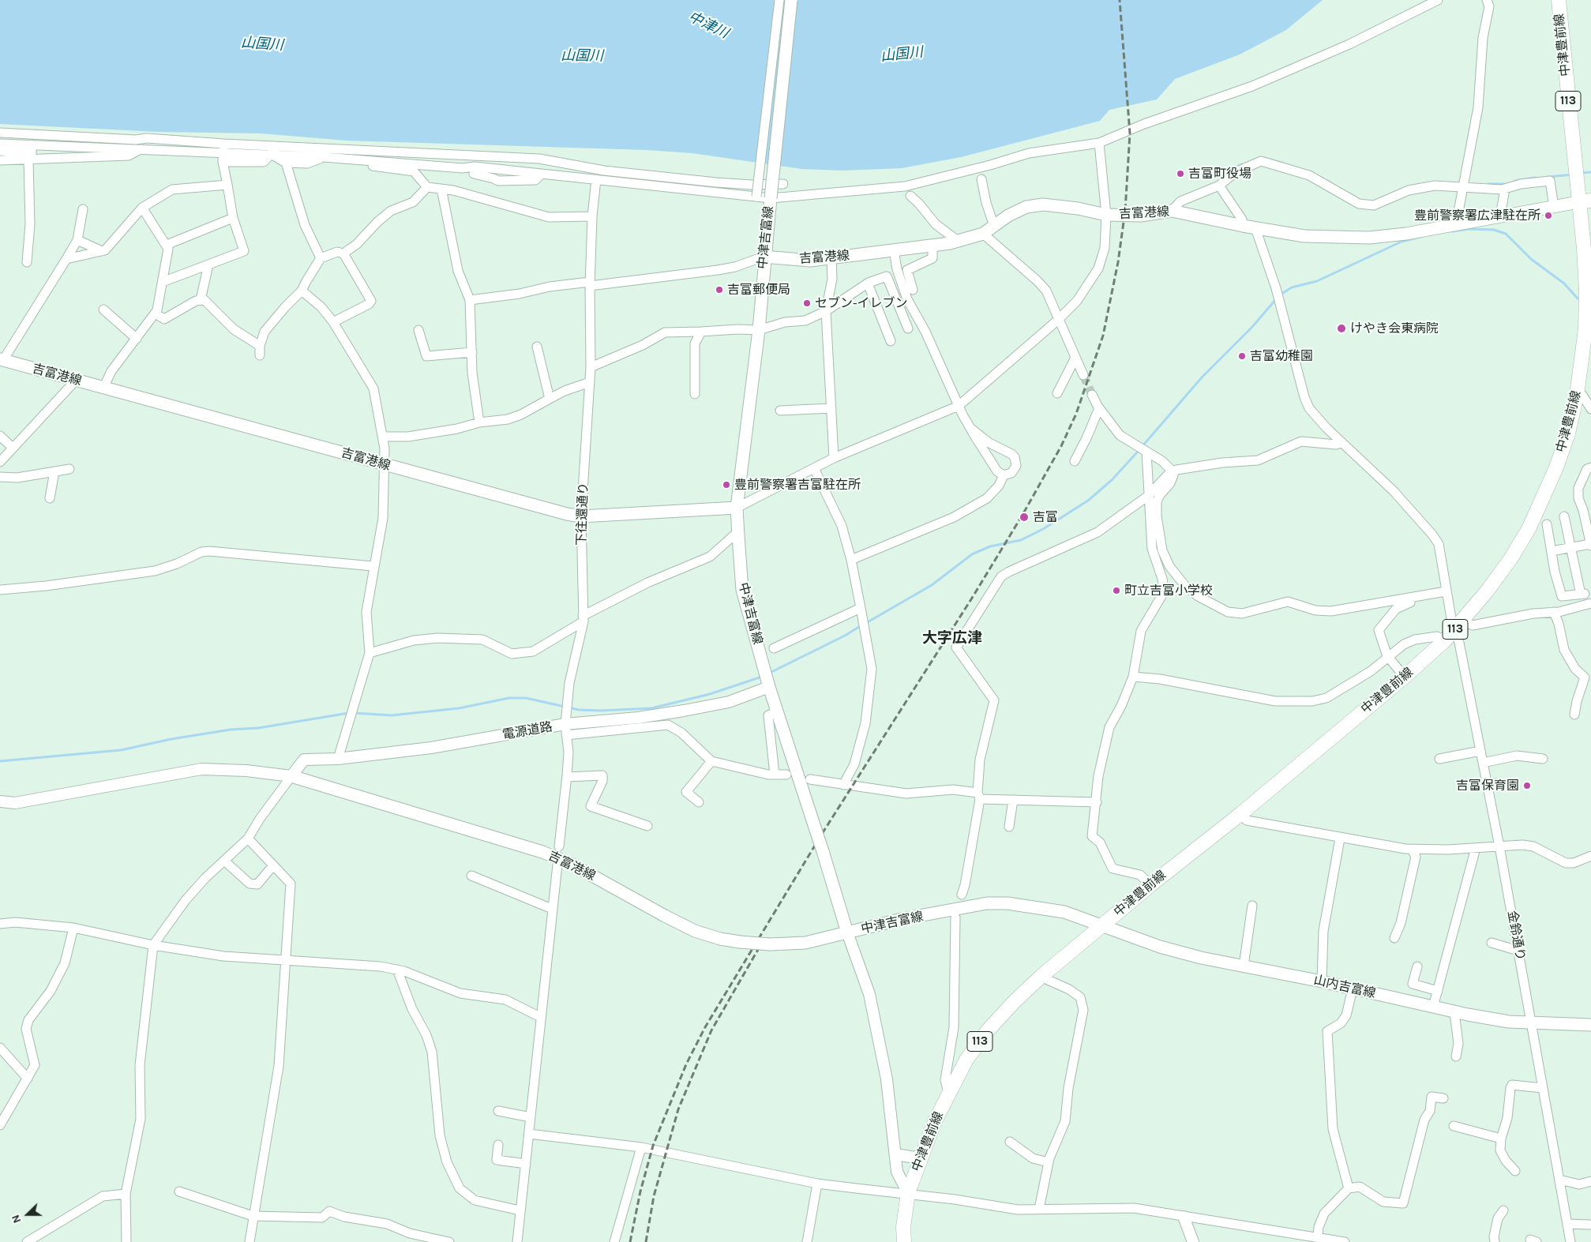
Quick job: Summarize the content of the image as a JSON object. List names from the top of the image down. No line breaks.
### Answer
{"streets":{"main road":["中津豊前線","113","吉富港線","中津吉富線","山内吉富線"],"street":["下往還通り","電源道路","金鈴通り"]},"crossings":[["中津豊前線","吉富港線"],["中津豊前線","中津吉富線"],["中津豊前線","金鈴通り"],["中津豊前線","山内吉富線"],["吉富港線","中津吉富線"],["吉富港線","下往還通り"],["吉富港線","電源道路"],["吉富港線","金鈴通り"],["中津吉富線","電源道路"],["中津吉富線","山内吉富線"],["下往還通り","電源道路"],["金鈴通り","山内吉富線"]],"districts":["大字広津"],"water":["中津川","山国川"],"places":["吉富町役場","豊前警察署広津駐在所","吉富郵便局","セブン-イレブン","けやき会東病院","吉富幼稚園","豊前警察署吉富駐在所","吉富","町立吉富小学校","吉富保育園"],"north":"left"}
